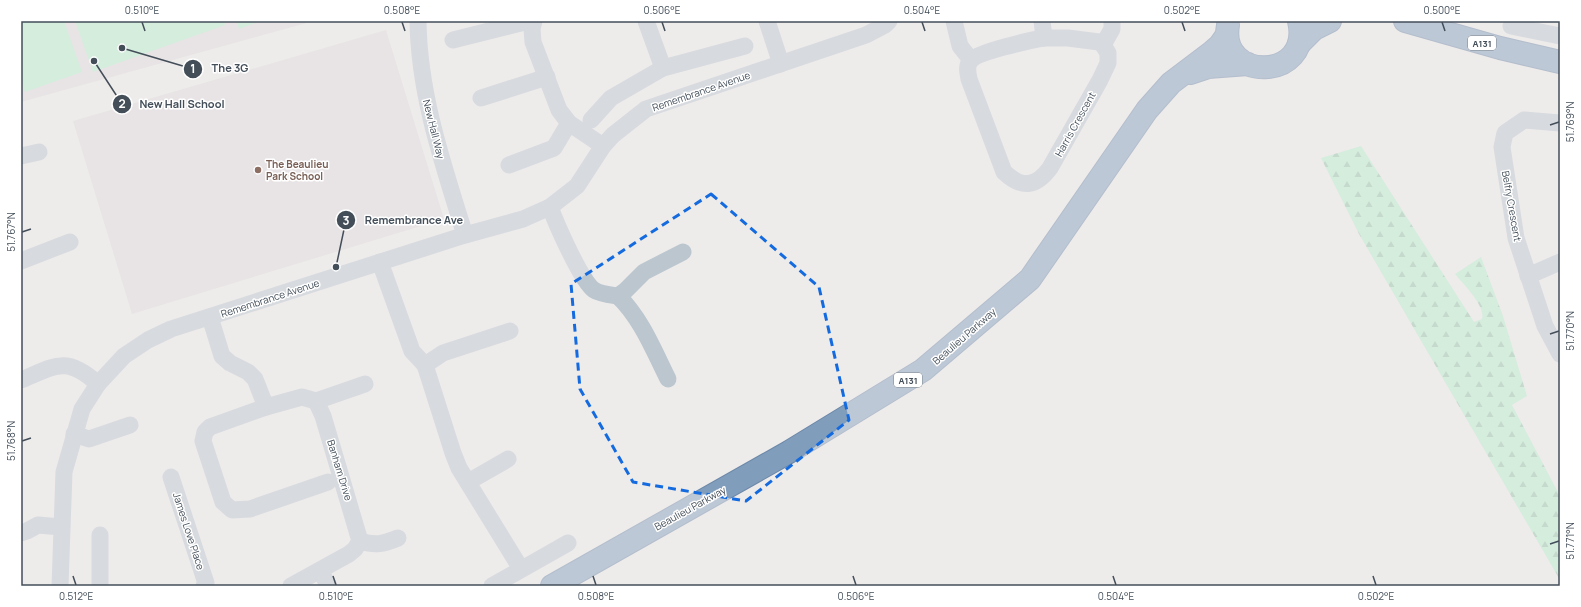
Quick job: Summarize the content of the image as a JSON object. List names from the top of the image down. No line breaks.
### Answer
{"streets":{"highway":["A131","Beaulieu Parkway"],"street":["Remembrance Avenue","Harris Crescent","New Hall Way","Belfry Crescent","Banham Drive","James Love Place"]},"crossings":[["Remembrance Avenue","New Hall Way"]],"places":["The 3G","New Hall School","The Beaulieu Park School","Remembrance Ave"],"coordinates":["0.510°E","0.508°E","0.506°E","0.504°E","0.502°E","0.500°E","51.769°N","51.767°N","51.770°N","51.768°N","51.771°N","0.512°E"]}
